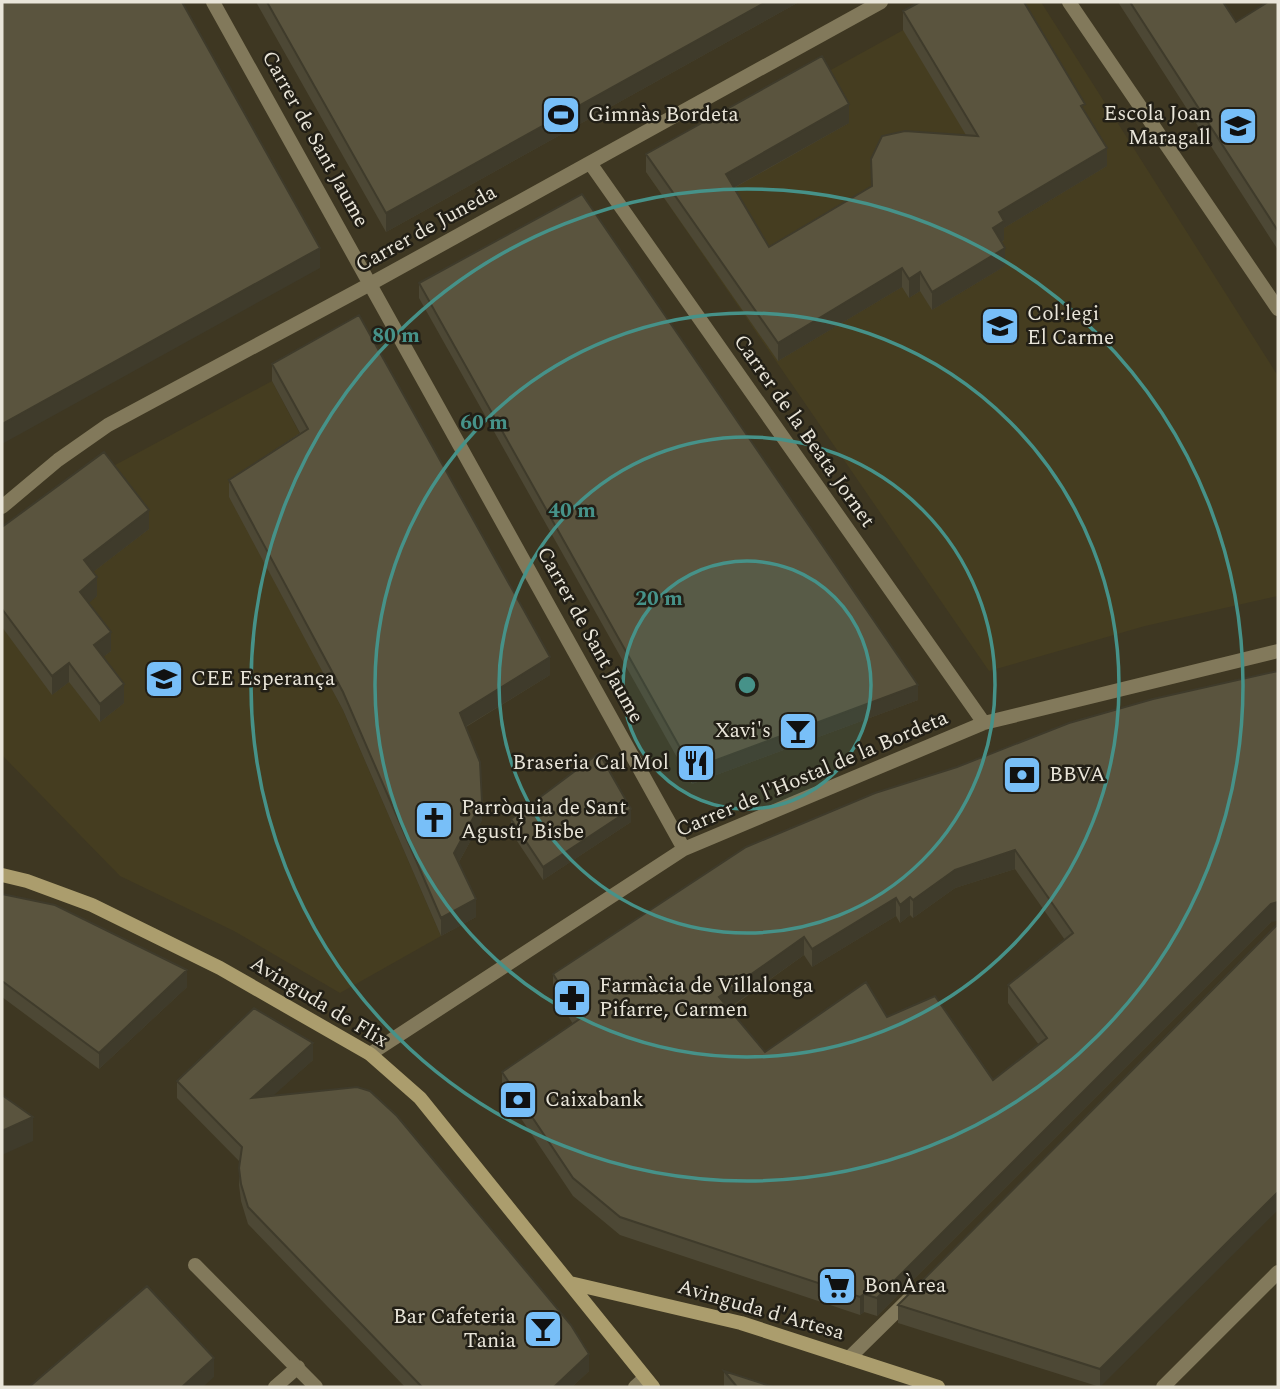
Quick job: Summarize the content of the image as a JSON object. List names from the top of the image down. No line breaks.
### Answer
{"streets":{"main road":["Avinguda de Flix","Avinguda d'Artesa"],"street":["Carrer de Sant Jaume","Carrer de Juneda","Carrer de la Beata Jornet","Carrer de l'Hostal de la Bordeta"]},"crossings":[["Carrer de Sant Jaume","Carrer de Juneda"],["Carrer de Sant Jaume","Carrer de l'Hostal de la Bordeta"],["Carrer de Juneda","Carrer de la Beata Jornet"],["Carrer de la Beata Jornet","Carrer de l'Hostal de la Bordeta"],["Carrer de l'Hostal de la Bordeta","Avinguda de Flix"],["Avinguda de Flix","Avinguda d'Artesa"]],"places":{"sports":["Gimnàs Bordeta"],"school or university":["Escola Joan Maragall","Col·legi El Carme","CEE Esperança"],"bar":["Xavi's","Bar Cafeteria Tania"],"restaurant":["Braseria Cal Mol"],"bank":["BBVA","Caixabank"],"church":["Parròquia de Sant Agustí, Bisbe"],"pharmacy":["Farmàcia de Villalonga Pifarre, Carmen"],"supermarket":["BonÀrea"]},"rings":["80 m","60 m","40 m","20 m"]}
